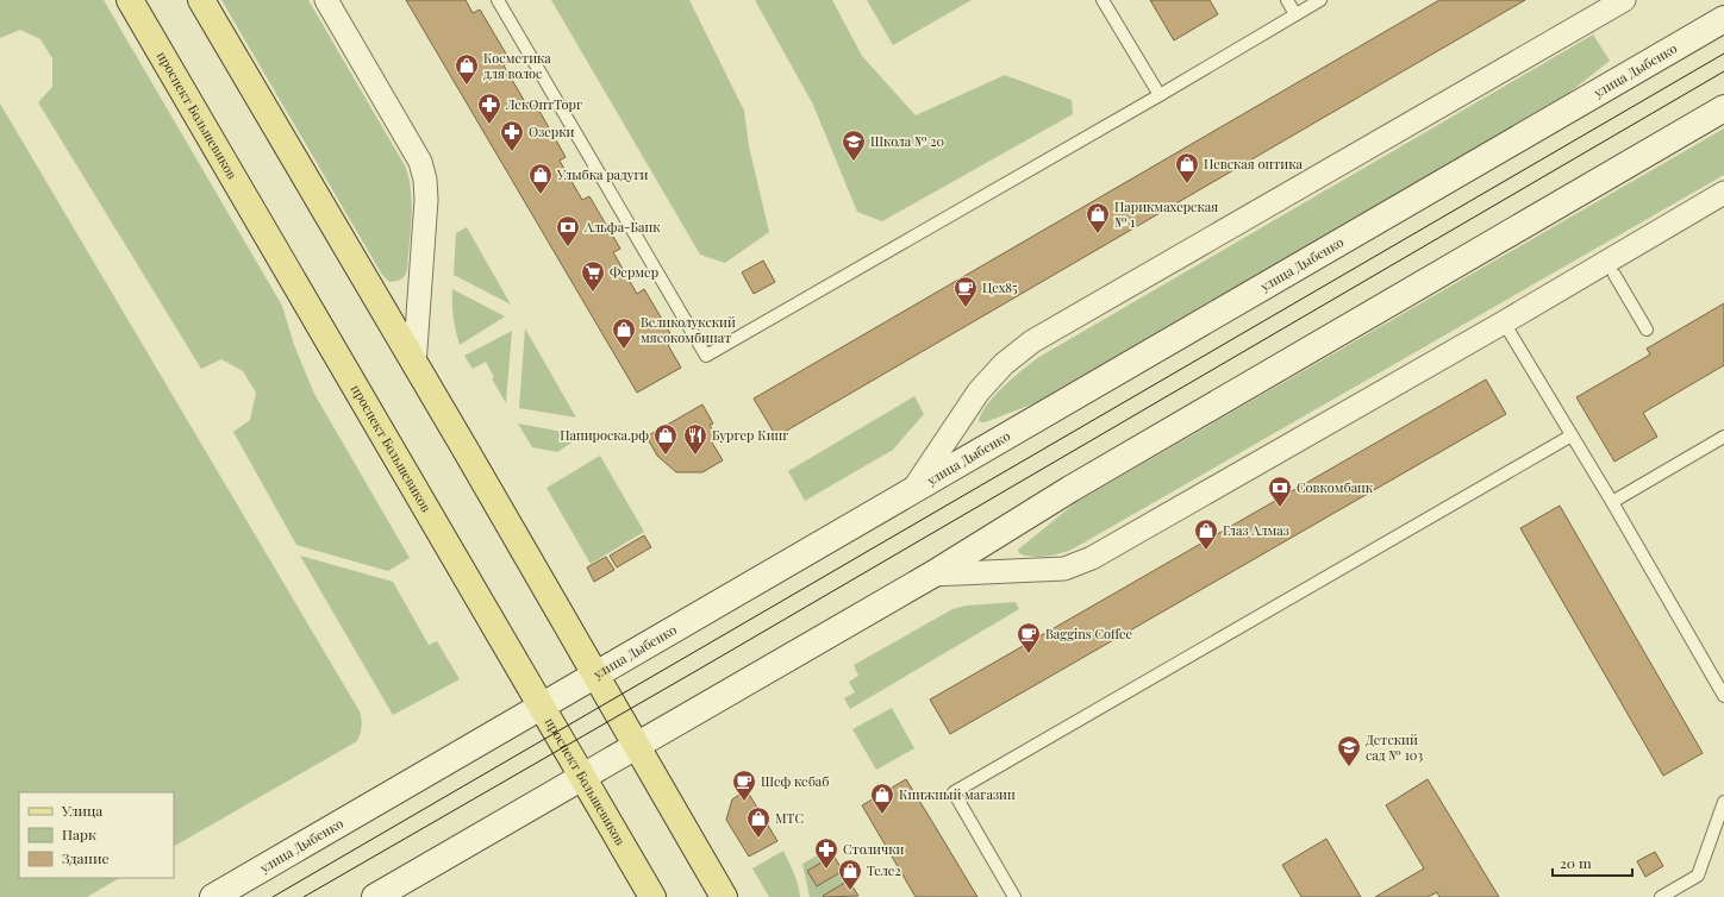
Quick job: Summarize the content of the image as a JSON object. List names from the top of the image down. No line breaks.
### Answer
{"streets":{"main road":["улица Дыбенко","проспект Большевиков"]},"crossings":[["улица Дыбенко","проспект Большевиков"]],"places":{"shop":["Косметика для волос","Невская оптика","Улыбка радуги","Парикмахерская № 1","Великолукский мясокомбинат","Папироска.рф","Глаз Алмаз","Книжный магазин","МТС","Теле2"],"pharmacy":["ЛекОптТорг","Озерки","Столички"],"school or university":["Школа № 20","Детский сад № 103"],"bank":["Альфа-Банк","Совкомбанк"],"supermarket":["Фермер"],"cafe":["Цех85","Baggins Coffee","Шеф кебаб"],"restaurant":["Бургер Кинг"]},"legend":["Улица","Парк","Здание"],"scale_bar":"20 m"}
